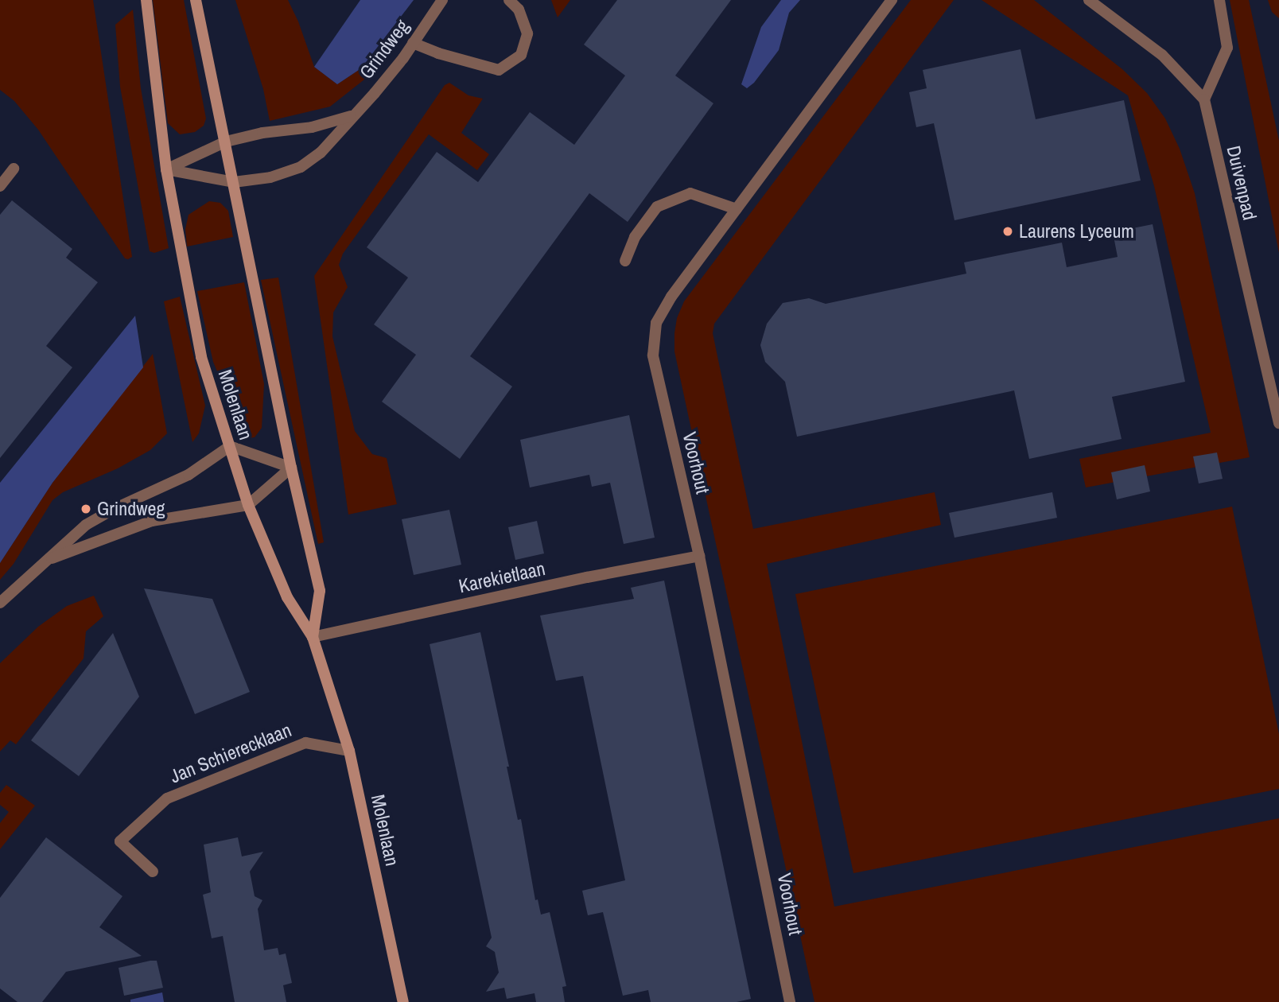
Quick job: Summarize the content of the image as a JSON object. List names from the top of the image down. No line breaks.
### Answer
{"streets":{"main road":["Molenlaan"],"street":["Grindweg","Duivenpad","Voorhout","Karekietlaan","Jan Schierecklaan"]},"crossings":[["Grindweg","Molenlaan"],["Molenlaan","Karekietlaan"],["Molenlaan","Jan Schierecklaan"],["Voorhout","Karekietlaan"]],"places":["Laurens Lyceum","Grindweg"]}
